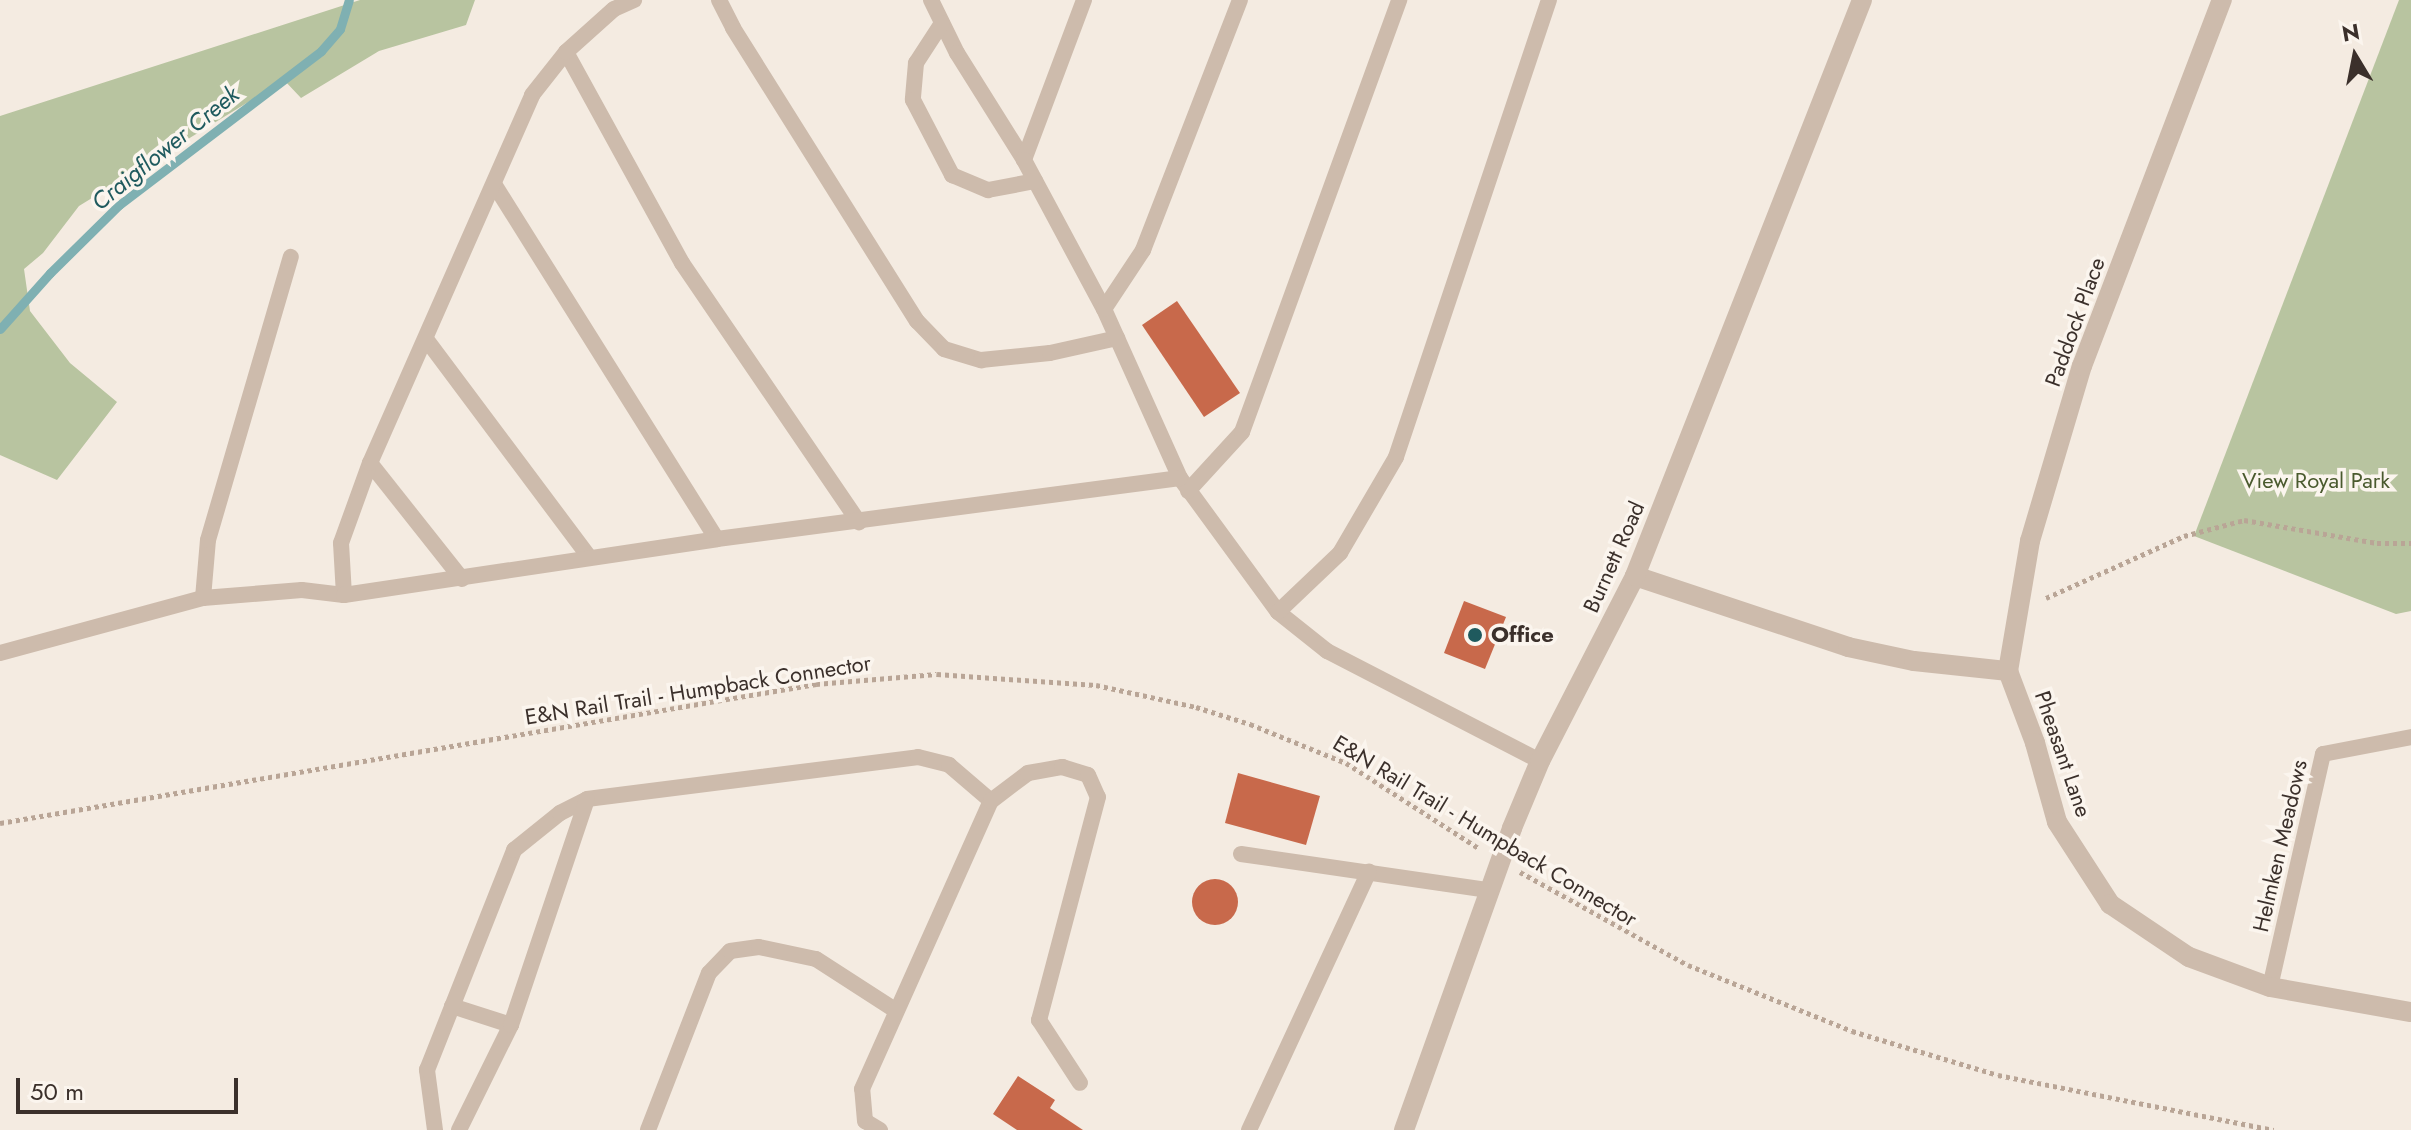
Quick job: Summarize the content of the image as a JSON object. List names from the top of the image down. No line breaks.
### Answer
{"streets":{"street":["Paddock Place","Burnett Road","Pheasant Lane"],"lane":["Helmken Meadows"],"path":["E&N Rail Trail - Humpback Connector"]},"crossings":[["Paddock Place","Pheasant Lane"],["Burnett Road","E&N Rail Trail - Humpback Connector"],["Pheasant Lane","Helmken Meadows"]],"water":["Craigflower Creek"],"parks":["View Royal Park"],"places":["Office"],"scale_bar":"50 m","north":"top"}
